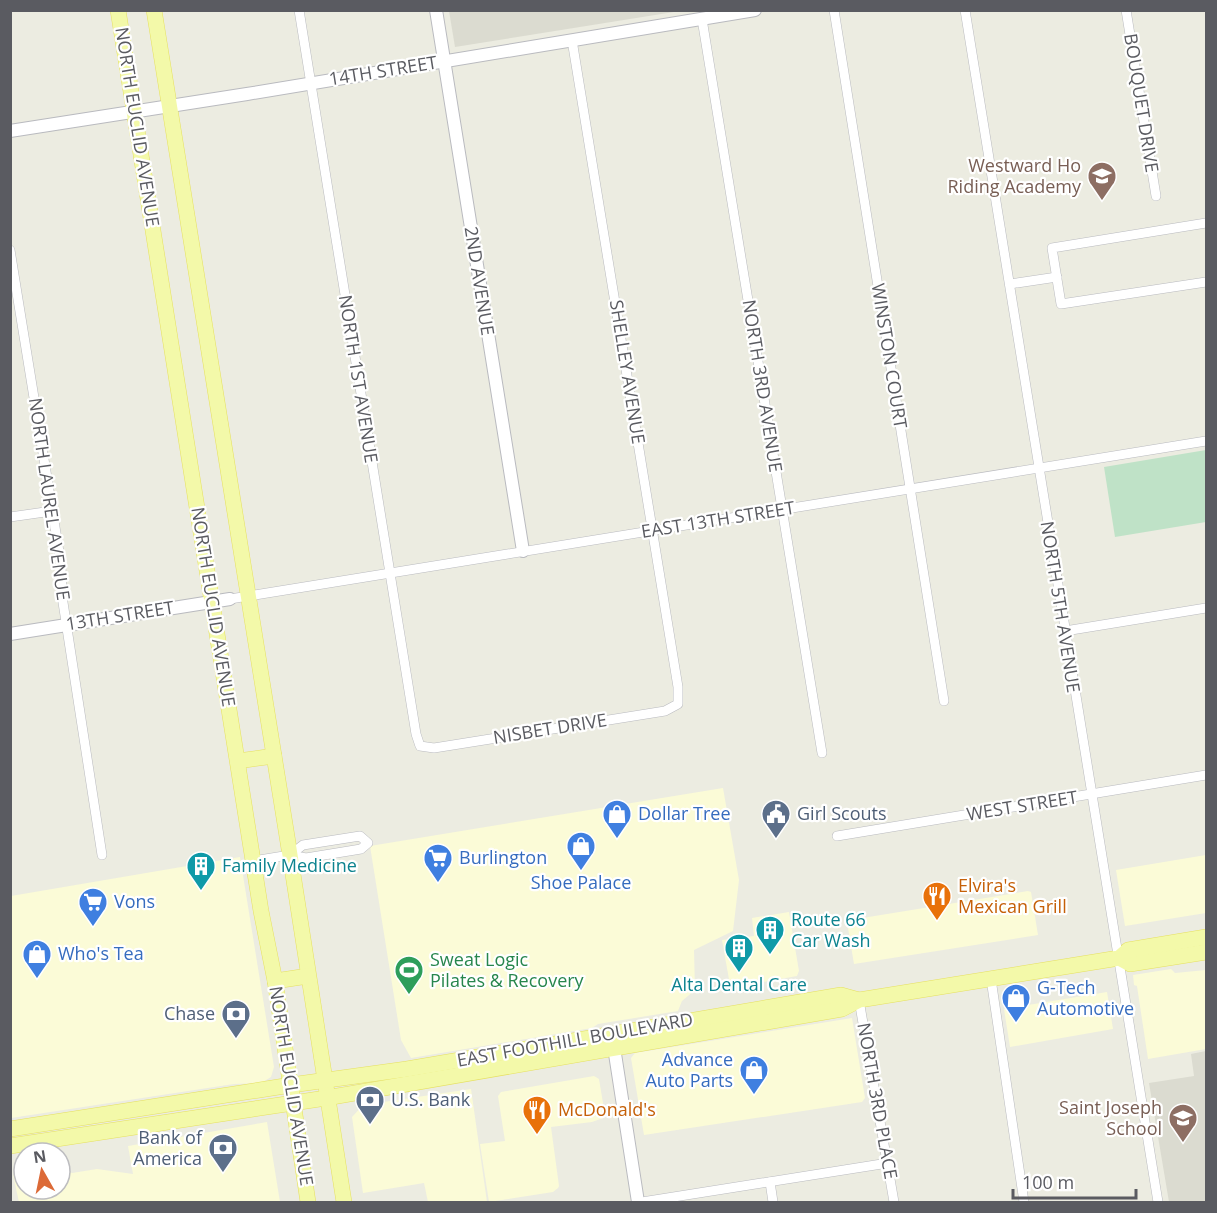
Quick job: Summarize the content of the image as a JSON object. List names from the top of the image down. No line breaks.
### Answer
{"streets":{"main road":["NORTH EUCLID AVENUE","EAST FOOTHILL BOULEVARD"],"street":["14TH STREET","BOUQUET DRIVE","2ND AVENUE","WINSTON COURT","SHELLEY AVENUE","NORTH 1ST AVENUE","NORTH 3RD AVENUE","NORTH LAUREL AVENUE","EAST 13TH STREET","NORTH 5TH AVENUE","13TH STREET","NISBET DRIVE","WEST STREET","NORTH 3RD PLACE"]},"crossings":[["14TH STREET","NORTH EUCLID AVENUE"],["14TH STREET","2ND AVENUE"],["14TH STREET","SHELLEY AVENUE"],["14TH STREET","NORTH 1ST AVENUE"],["14TH STREET","NORTH 3RD AVENUE"],["NORTH EUCLID AVENUE","EAST 13TH STREET"],["NORTH EUCLID AVENUE","13TH STREET"],["NORTH EUCLID AVENUE","EAST FOOTHILL BOULEVARD"],["2ND AVENUE","EAST 13TH STREET"],["WINSTON COURT","EAST 13TH STREET"],["SHELLEY AVENUE","EAST 13TH STREET"],["SHELLEY AVENUE","NISBET DRIVE"],["NORTH 1ST AVENUE","EAST 13TH STREET"],["NORTH 1ST AVENUE","NISBET DRIVE"],["NORTH 3RD AVENUE","EAST 13TH STREET"],["NORTH LAUREL AVENUE","13TH STREET"],["EAST 13TH STREET","NORTH 5TH AVENUE"],["EAST 13TH STREET","13TH STREET"],["NORTH 5TH AVENUE","WEST STREET"],["NORTH 5TH AVENUE","EAST FOOTHILL BOULEVARD"],["EAST FOOTHILL BOULEVARD","NORTH 3RD PLACE"]],"places":{"school or university":["Westward Ho Riding Academy","Saint Joseph School"],"shop":["Dollar Tree","Shoe Palace","Who's Tea","G-Tech Automotive","Advance Auto Parts"],"public building":["Girl Scouts"],"supermarket":["Burlington","Vons"],"building":["Family Medicine","Route 66 Car Wash","Alta Dental Care"],"restaurant":["Elvira's Mexican Grill","McDonald's"],"sports":["Sweat Logic Pilates & Recovery"],"bank":["Chase","U.S. Bank","Bank of America"]},"scale_bar":"100 m","north":"top"}
